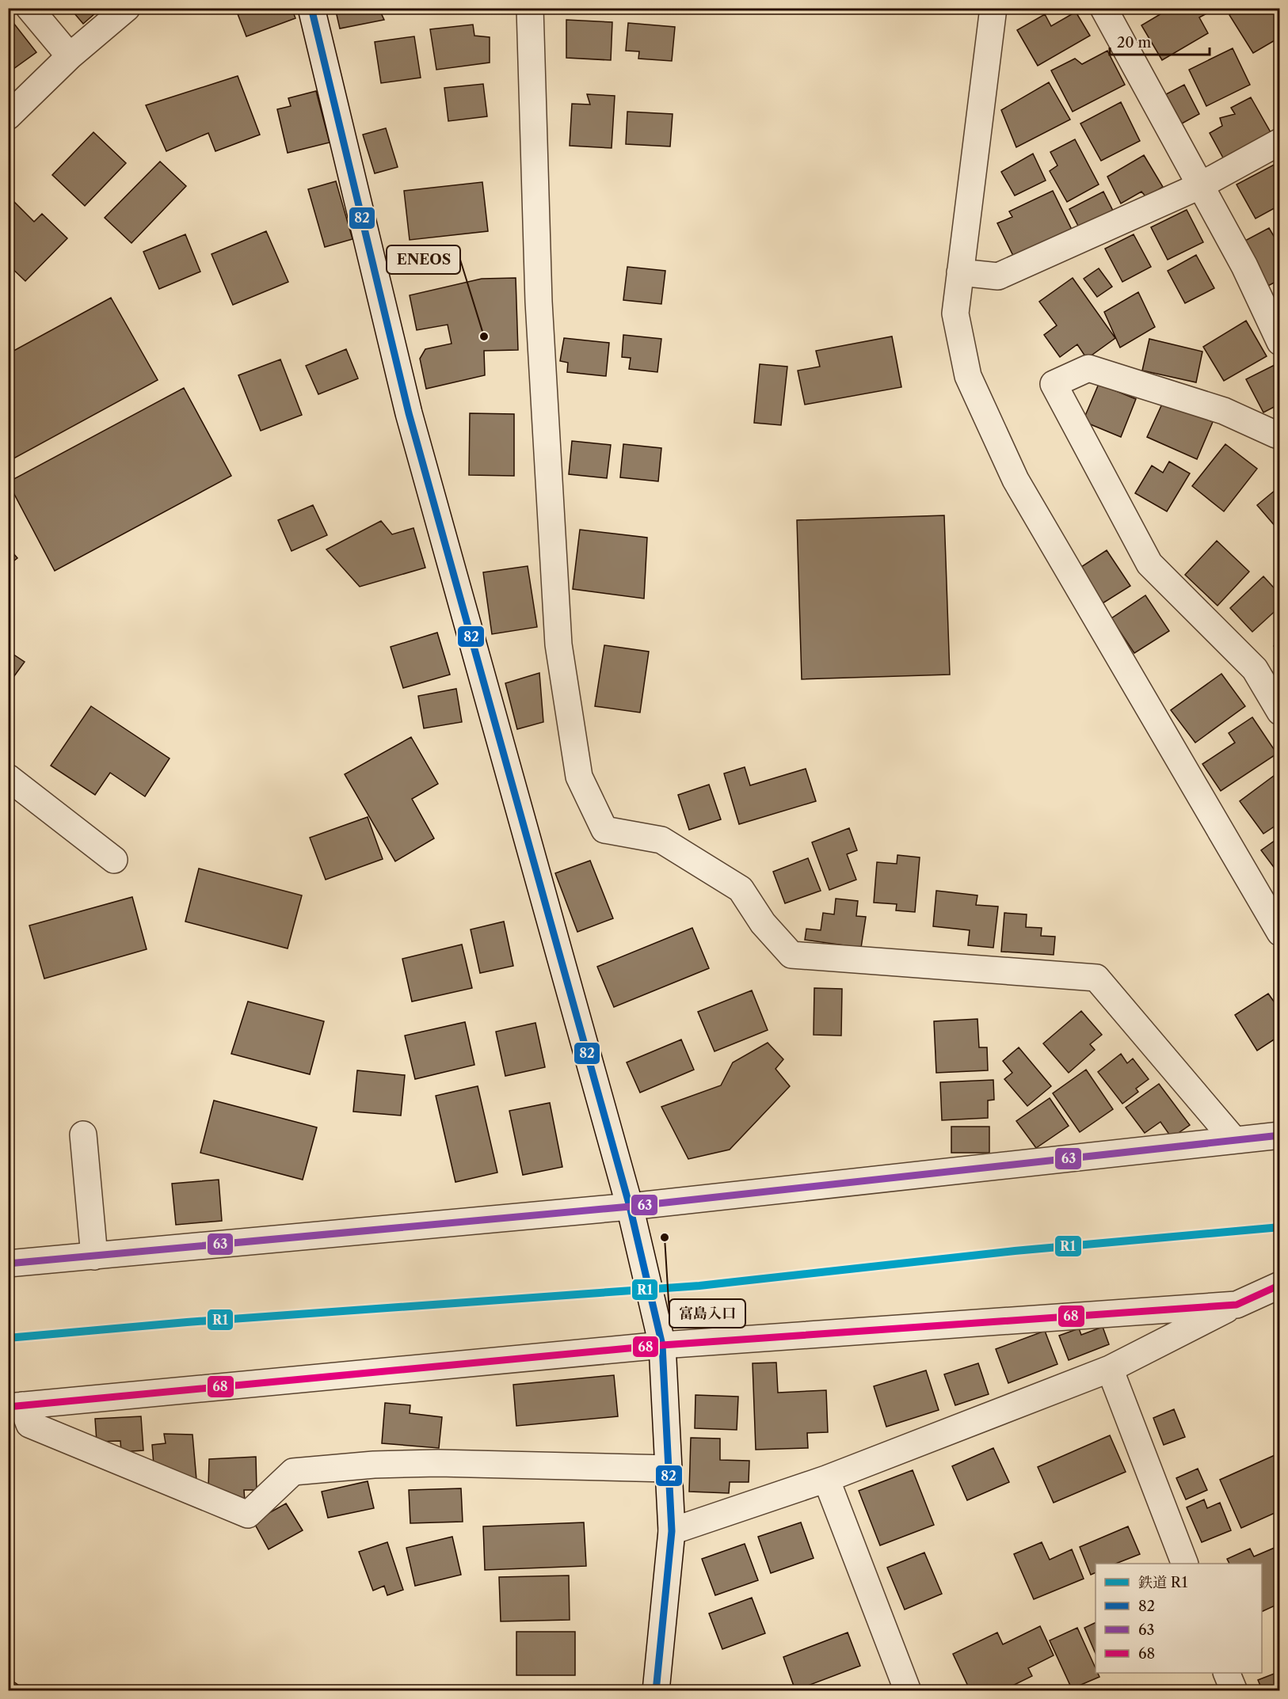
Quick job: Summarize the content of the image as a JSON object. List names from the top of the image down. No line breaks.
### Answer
{"places":["ENEOS","富島入口"],"lines":["transit line 82","transit line 63","rail line R1","transit line 68"],"legend":["鉄道 R1","82","63","68"],"scale_bar":"20 m"}
